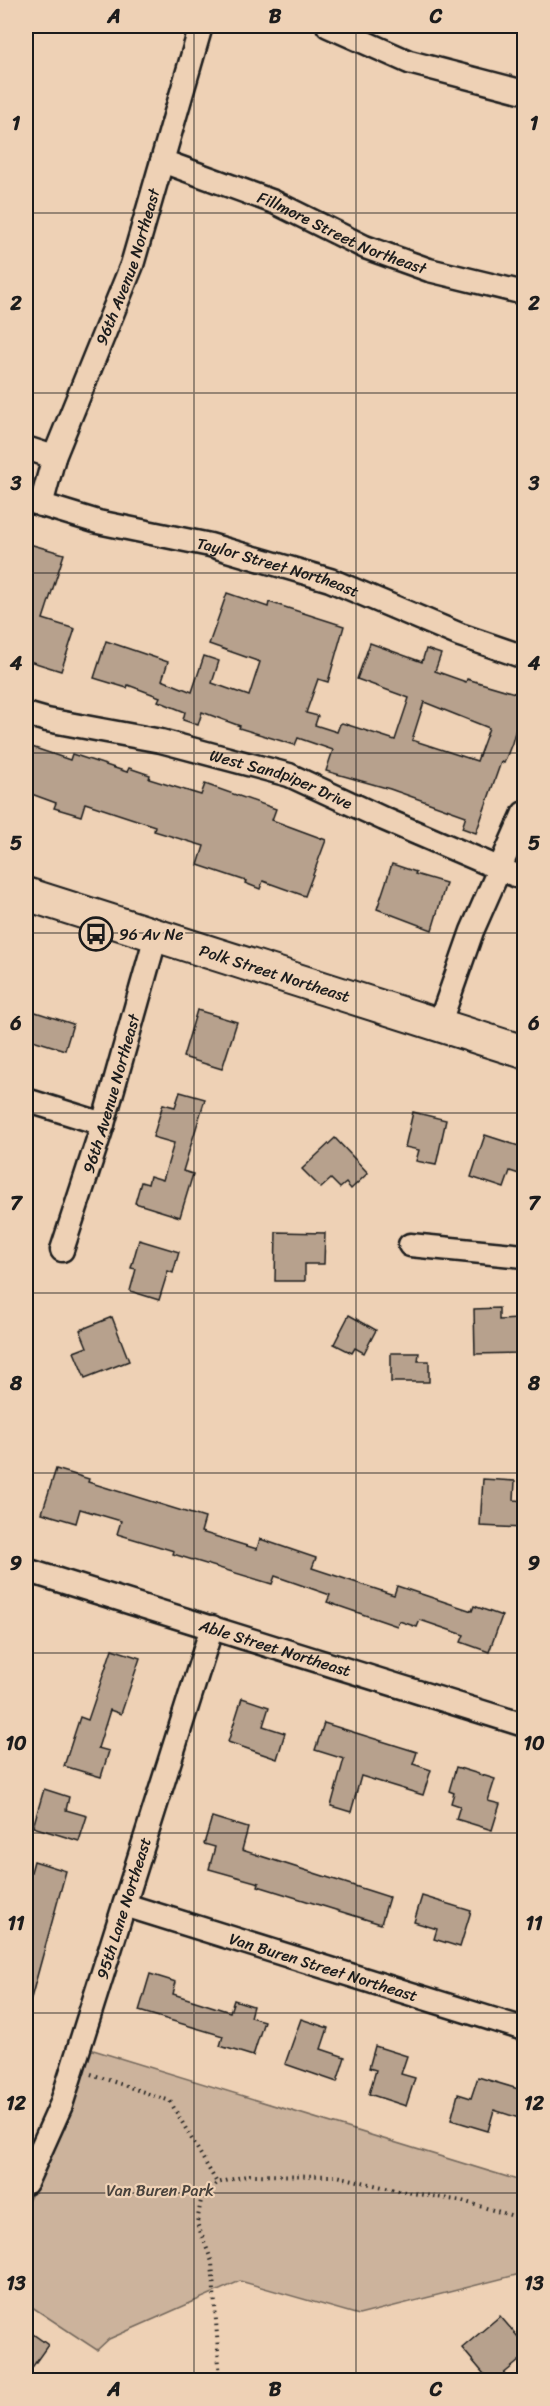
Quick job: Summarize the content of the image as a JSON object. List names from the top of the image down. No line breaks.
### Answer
{"streets":{"street":["Fillmore Street Northeast","96th Avenue Northeast","Taylor Street Northeast","West Sandpiper Drive","Polk Street Northeast","Able Street Northeast","95th Lane Northeast","Van Buren Street Northeast"]},"crossings":[["Fillmore Street Northeast","96th Avenue Northeast"],["96th Avenue Northeast","Taylor Street Northeast"],["96th Avenue Northeast","Polk Street Northeast"],["Able Street Northeast","95th Lane Northeast"],["95th Lane Northeast","Van Buren Street Northeast"]],"parks":["Van Buren Park"],"places":{"bus stop":["96 Av Ne"]},"grid":{"columns":["A","B","C"],"rows":["1","2","3","4","5","6","7","8","9","10","11","12","13"]}}
